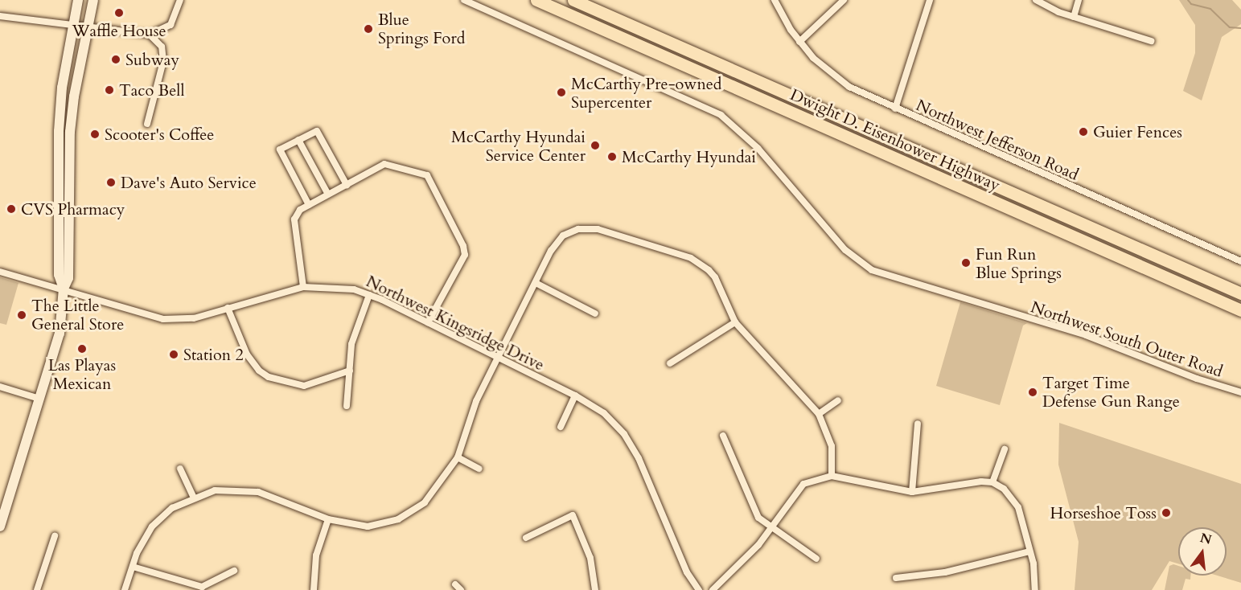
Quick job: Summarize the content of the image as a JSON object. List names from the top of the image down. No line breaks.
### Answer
{"streets":{"highway":["Dwight D. Eisenhower Highway"],"street":["Northwest Jefferson Road","Northwest Kingsridge Drive","Northwest South Outer Road"]},"places":["Waffle House","Blue Springs Ford","Subway","Taco Bell","McCarthy Pre-owned Supercenter","Guier Fences","Scooter's Coffee","McCarthy Hyundai Service Center","McCarthy Hyundai","Dave's Auto Service","CVS Pharmacy","Fun Run Blue Springs","The Little General Store","Las Playas Mexican","Station 2","Target Time Defense Gun Range","Horseshoe Toss"],"north":"top"}
